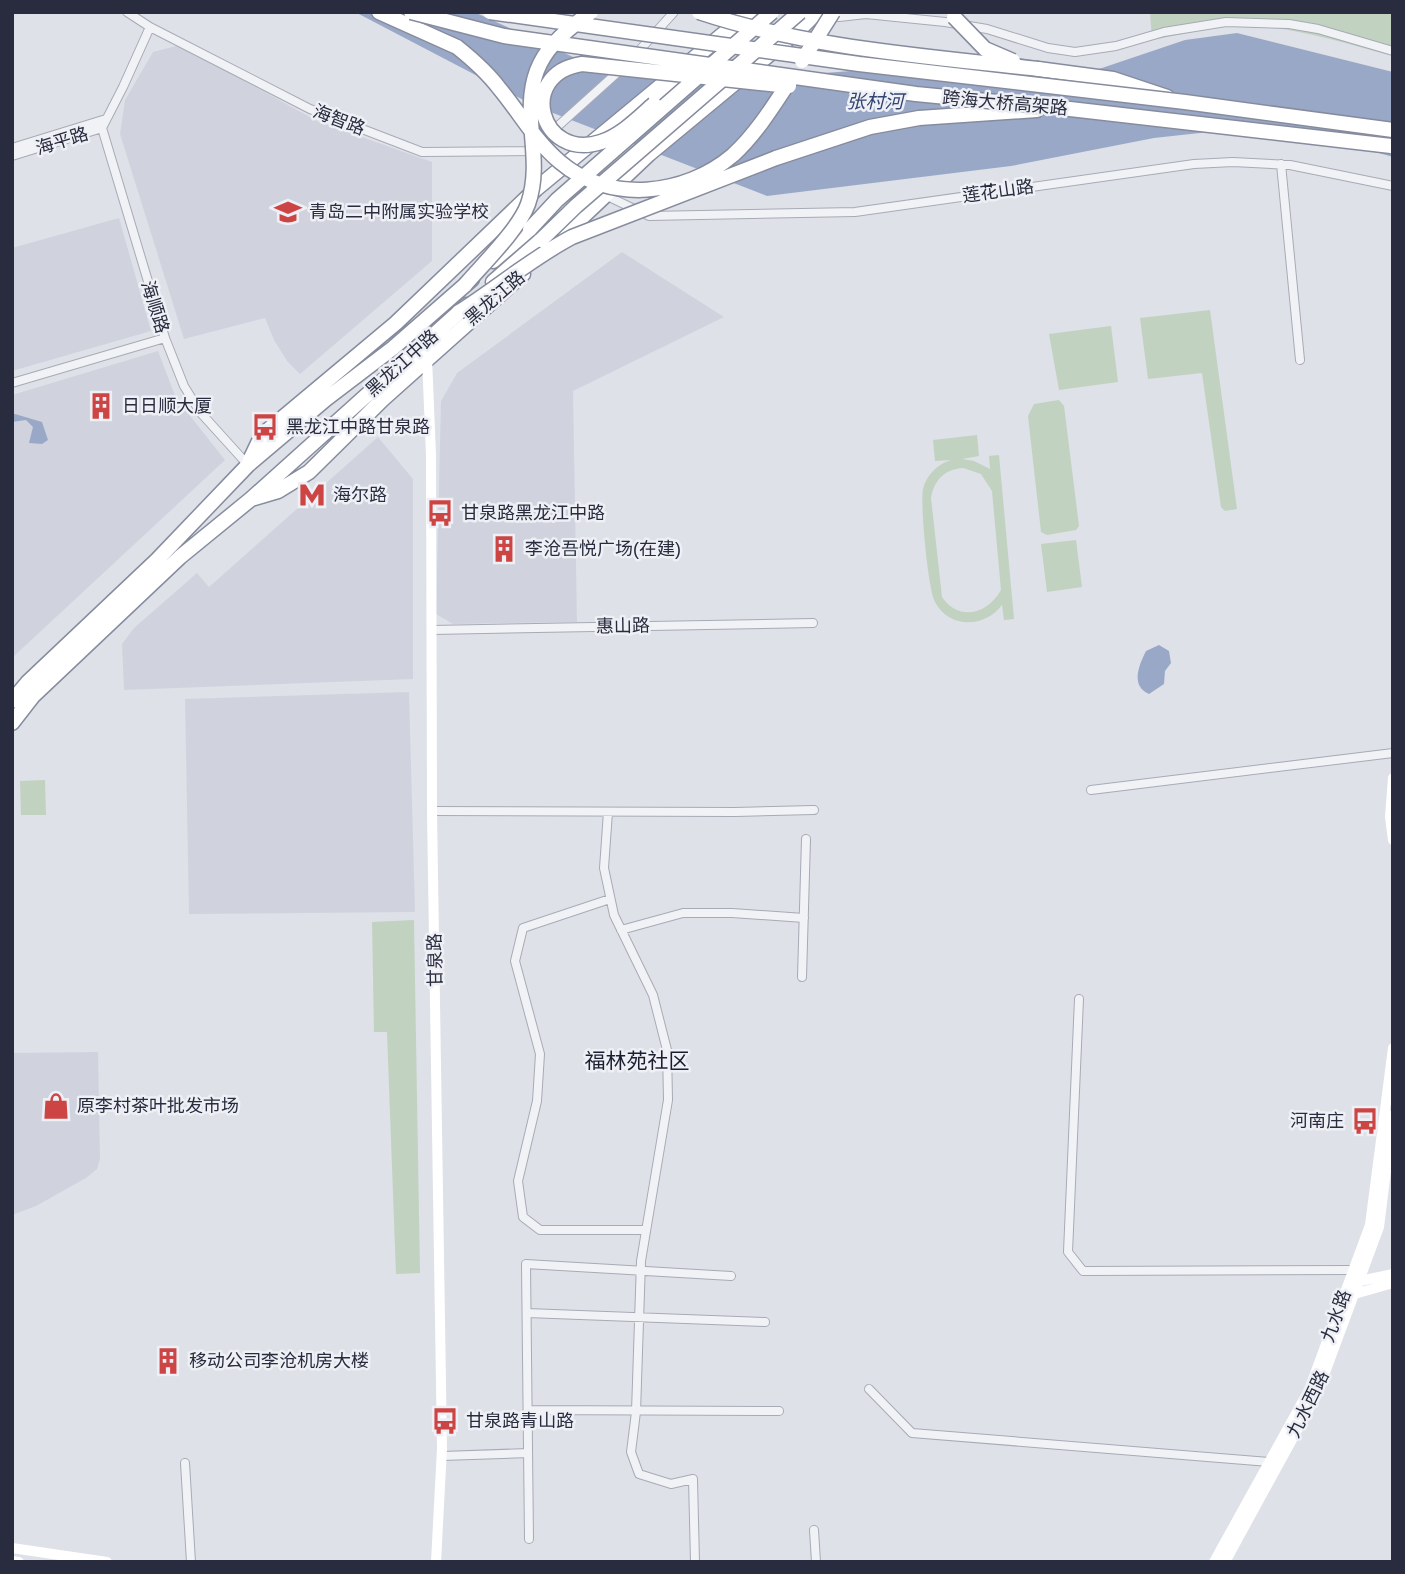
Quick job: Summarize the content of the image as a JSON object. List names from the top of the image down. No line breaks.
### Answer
{"streets":{"highway":["跨海大桥高架路","黑龙江路","黑龙江中路"],"street":["海智路","海平路","莲花山路","海顺路","惠山路","甘泉路","九水路","九水西路"]},"crossings":[["海智路","海平路"],["海智路","莲花山路"],["海智路","黑龙江中路"],["海平路","海顺路"],["莲花山路","黑龙江路"],["莲花山路","黑龙江中路"],["黑龙江路","黑龙江中路"],["黑龙江路","甘泉路"],["海顺路","黑龙江中路"],["惠山路","甘泉路"],["九水路","九水西路"]],"districts":["福林苑社区"],"water":["张村河"],"places":{"school or university":["青岛二中附属实验学校"],"building":["日日顺大厦","李沧吾悦广场(在建)","移动公司李沧机房大楼"],"bus stop":["黑龙江中路甘泉路","甘泉路黑龙江中路","河南庄","甘泉路青山路"],"metro station":["海尔路"],"shop":["原李村茶叶批发市场"]}}
